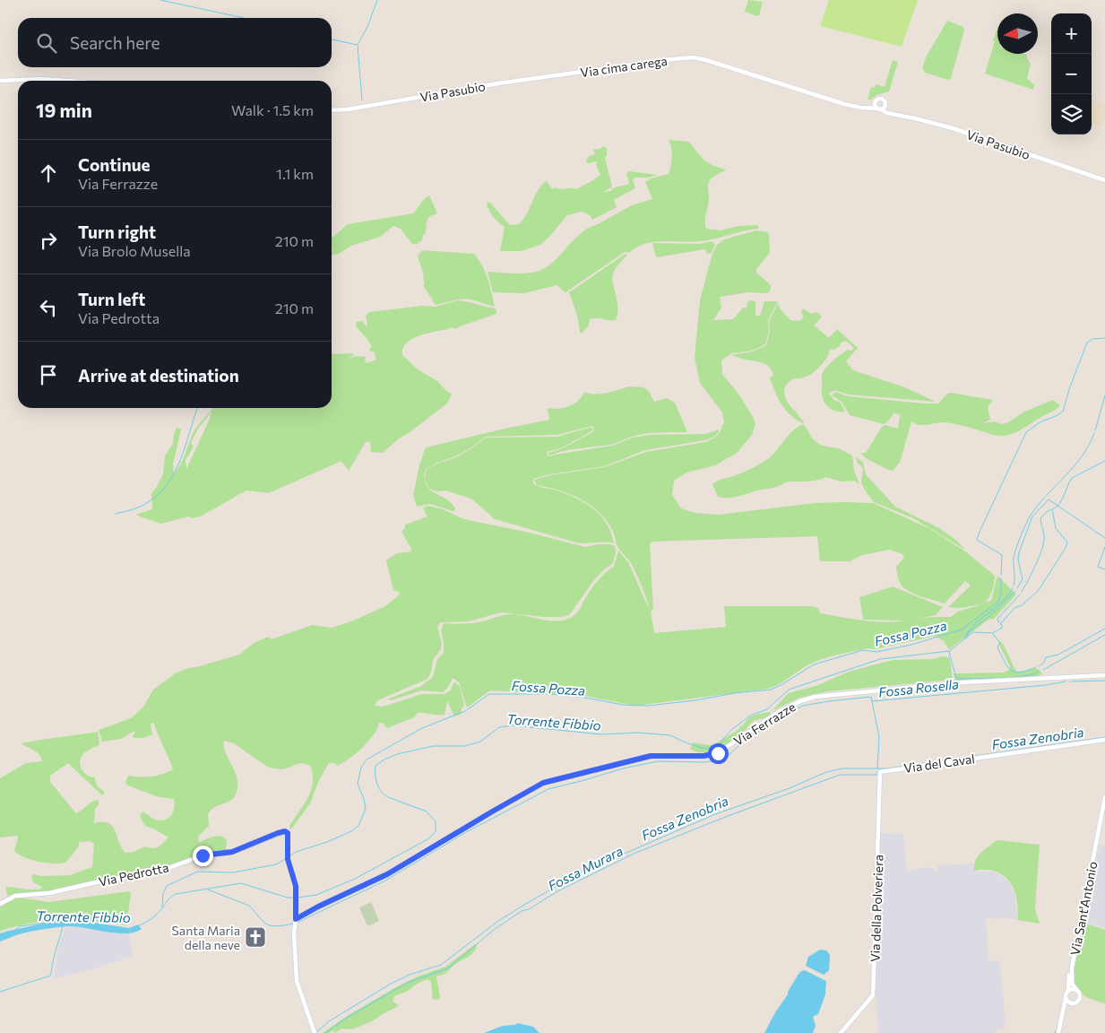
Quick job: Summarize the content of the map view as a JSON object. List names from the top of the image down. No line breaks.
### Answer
{"streets":{"street":["Via cima carega","Via Pasubio","Via Ferrazze","Via del Caval","Via Pedrotta","Via della Polveriera","Via Sant'Antonio"]},"crossings":[["Via cima carega","Via Pasubio"],["Via Ferrazze","Via Pedrotta"],["Via del Caval","Via della Polveriera"]],"water":["Fossa Pozza","Fossa Rosella","Torrente Fibbio","Fossa Zenobria","Fossa Murara"],"places":{"church":["Santa Maria della neve"]},"north":"left","page":{"map_buttons":["+","−"],"search":"Search here","heading":["19 min","Walk · 1.5 km"],"list":[["Continue","Via Ferrazze","1.1 km"],["Turn right","Via Brolo Musella","210 m"],["Turn left","Via Pedrotta","210 m"],"Arrive at destination"]}}
